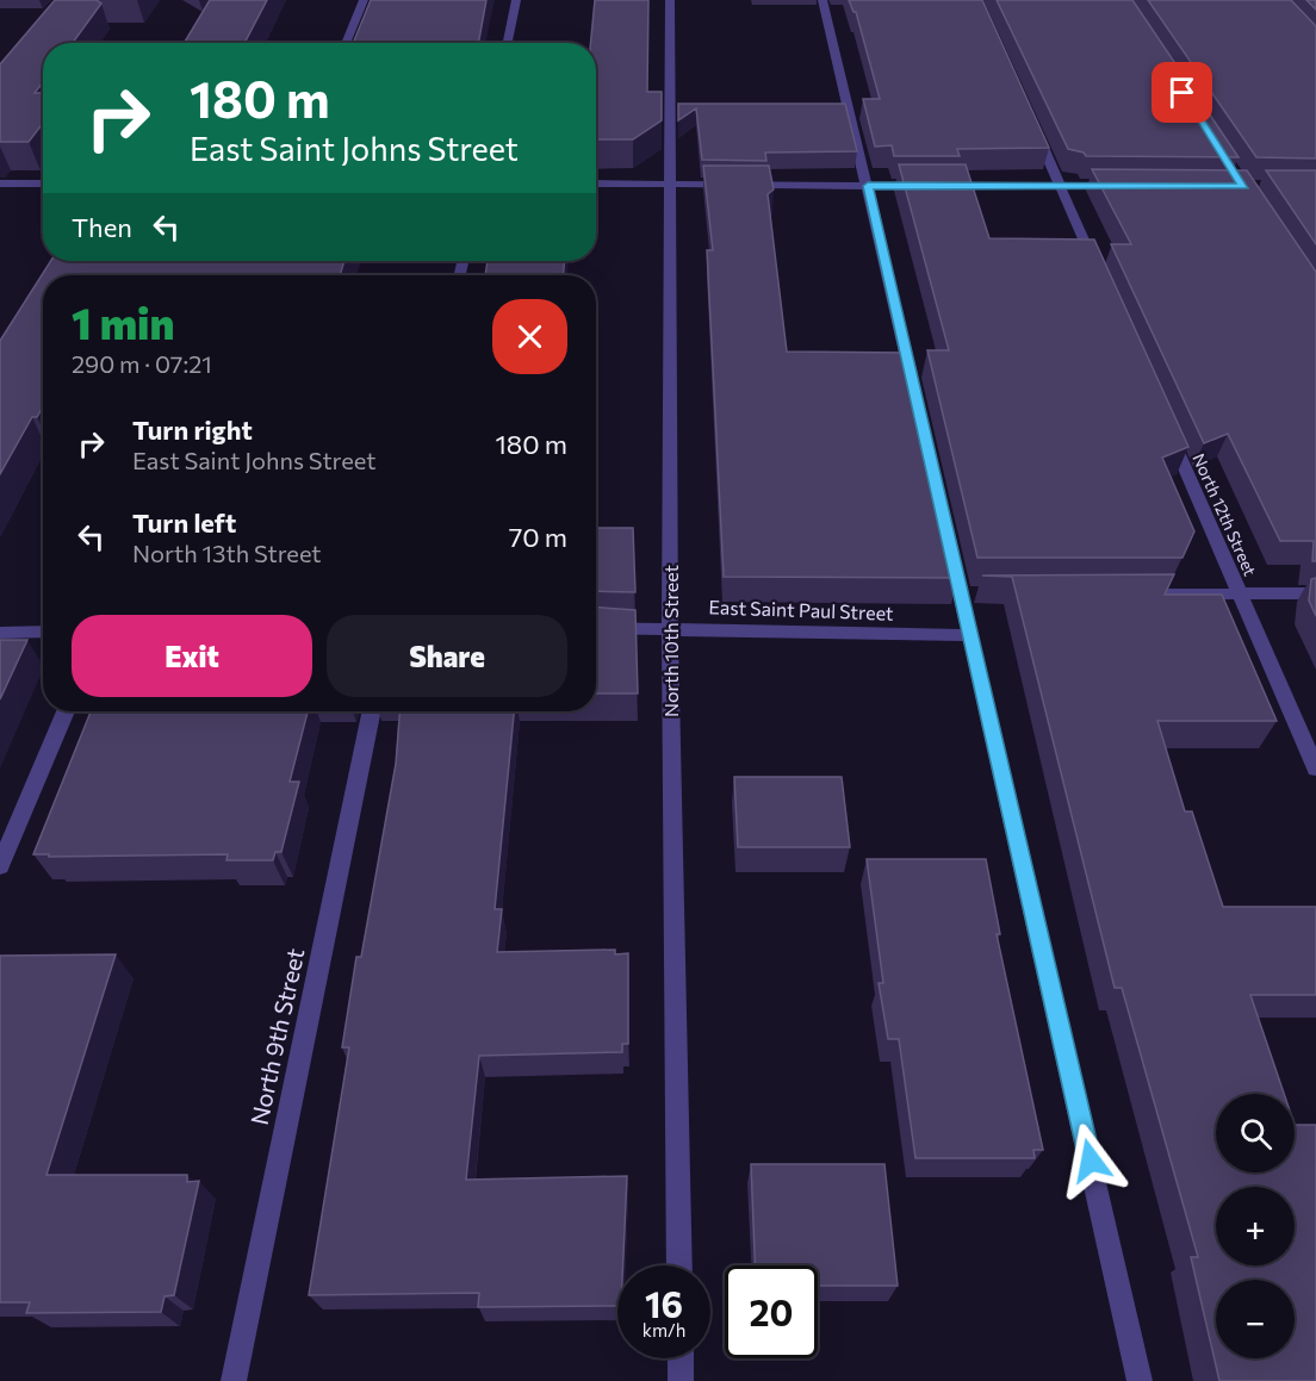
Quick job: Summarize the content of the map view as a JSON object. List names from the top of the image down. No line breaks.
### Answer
{"streets":{"lane":["North 12th Street","East Saint Paul Street","North 10th Street","North 9th Street"]},"crossings":[["East Saint Paul Street","North 10th Street"]],"page":{"turn":["180 m","East Saint Johns Street"],"then":"Then","heading":["1 min","290 m · 07:21"],"list":[{"name":"Turn right","note":"East Saint Johns Street","value":"180 m"},{"name":"Turn left","note":"North 13th Street","value":"70 m"}],"buttons":["Exit","Share"],"map_buttons":["+","−"],"speed":"16 km/h","limit":"20"}}
